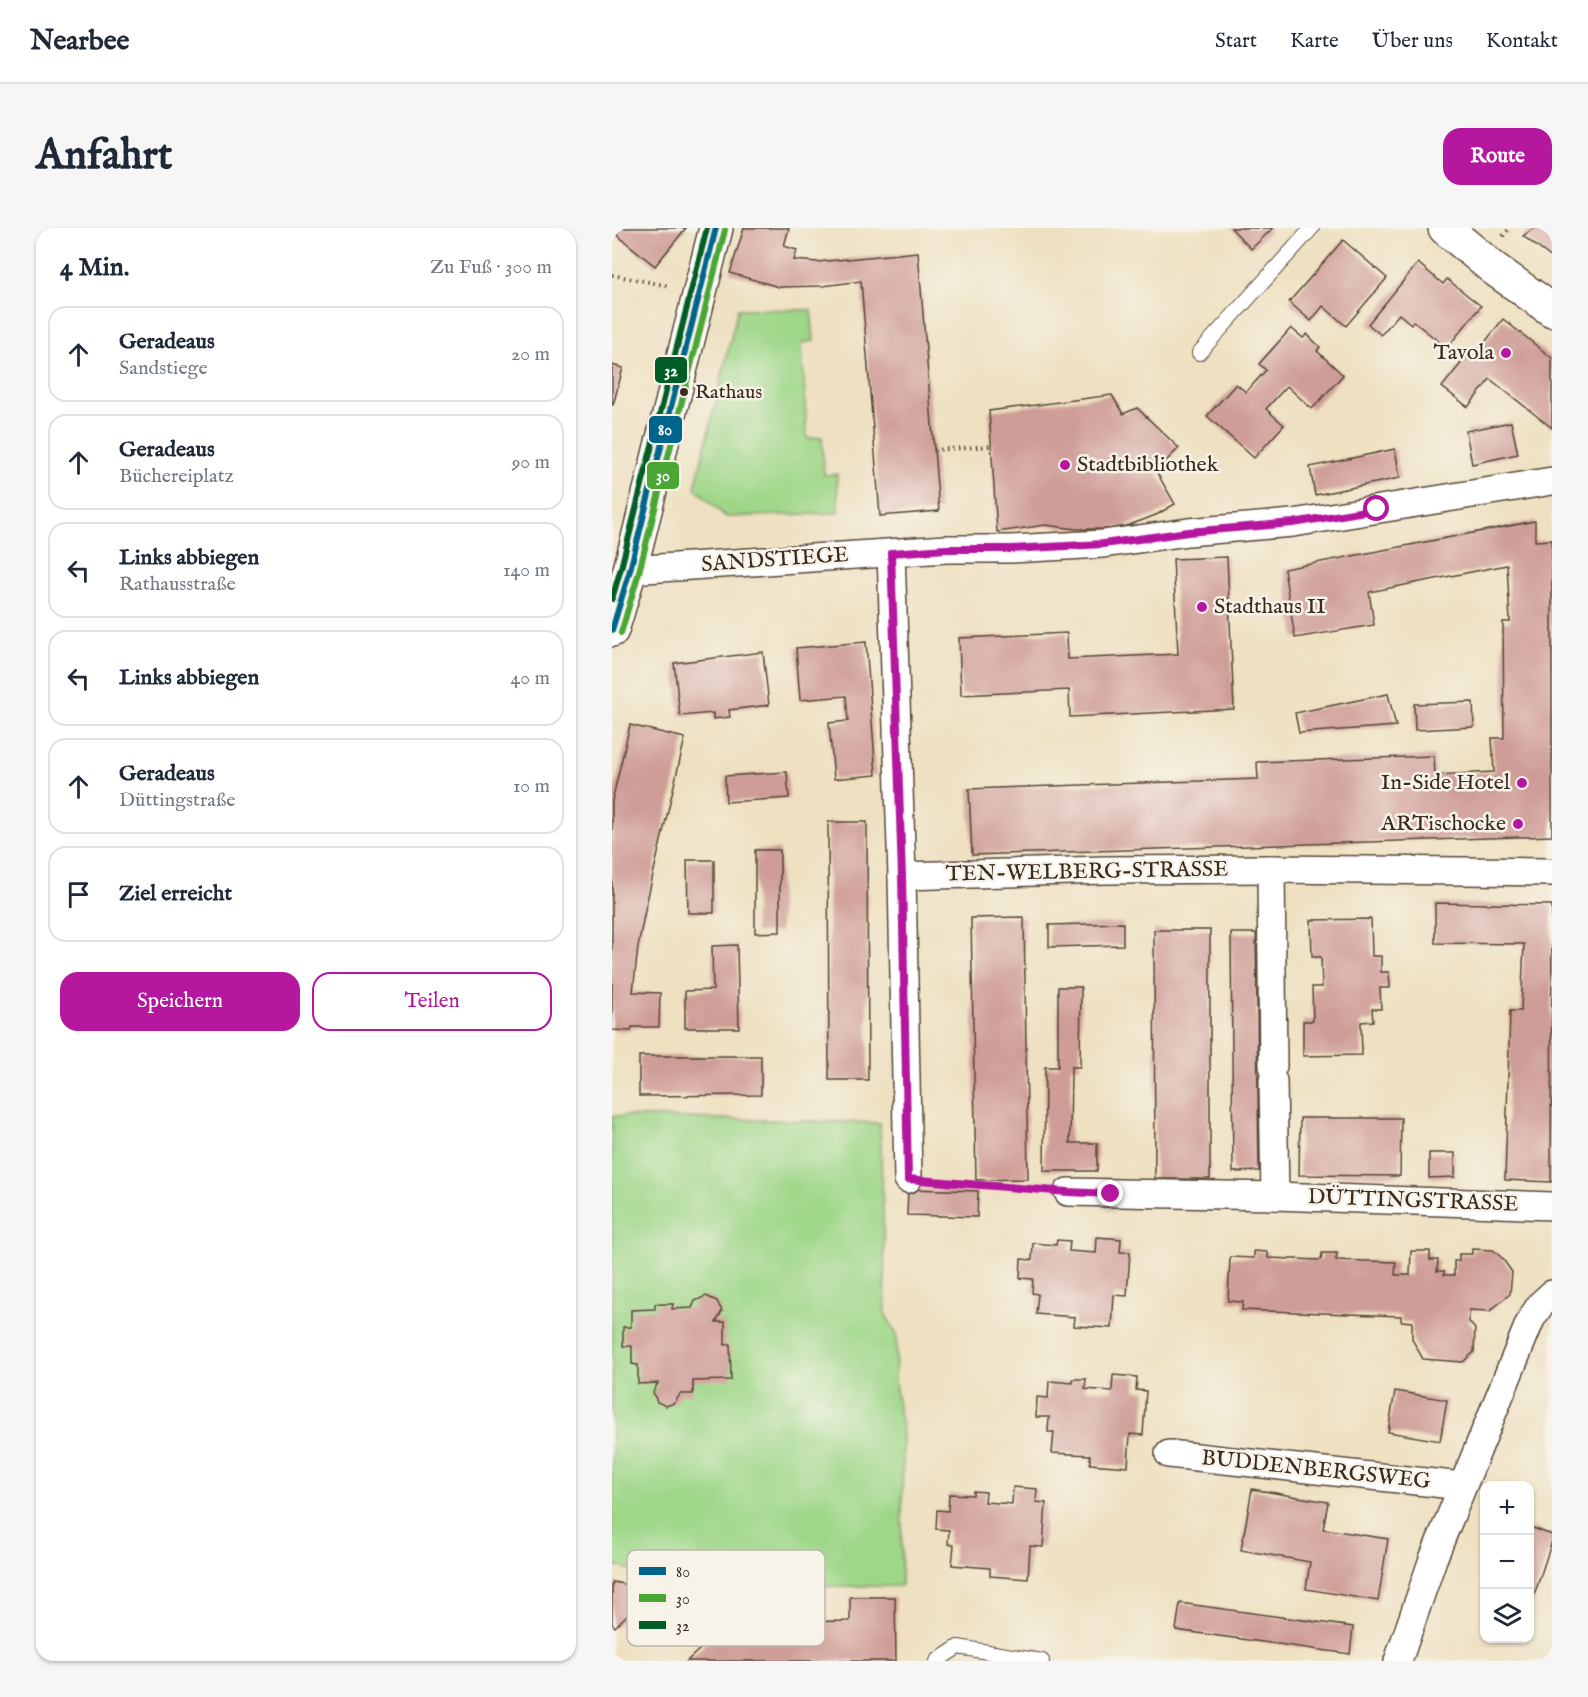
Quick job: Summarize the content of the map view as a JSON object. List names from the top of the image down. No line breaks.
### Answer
{"streets":{"street":["SANDSTIEGE","TEN-WELBERG-STRASSE","DÜTTINGSTRASSE","BUDDENBERGSWEG"]},"crossings":[["TEN-WELBERG-STRASSE","DÜTTINGSTRASSE"]],"places":["Tavola","Rathaus","Stadtbibliothek","Stadthaus II","In-Side Hotel","ARTischocke"],"lines":["transit line 80","transit line 32","transit line 30"],"legend":["80","30","32"],"page":{"header":"Nearbee","nav":["Start","Karte","Über uns","Kontakt"],"buttons":["Route",["Speichern","Teilen"]],"title":"Anfahrt","heading":["4 Min.","Zu Fuß · 300 m"],"list":[["Geradeaus","Sandstiege","20 m"],["Geradeaus","Büchereiplatz","90 m"],["Links abbiegen","Rathausstraße","140 m"],["Links abbiegen","40 m"],["Geradeaus","Düttingstraße","10 m"],"Ziel erreicht"],"map_buttons":["+","−"]}}
